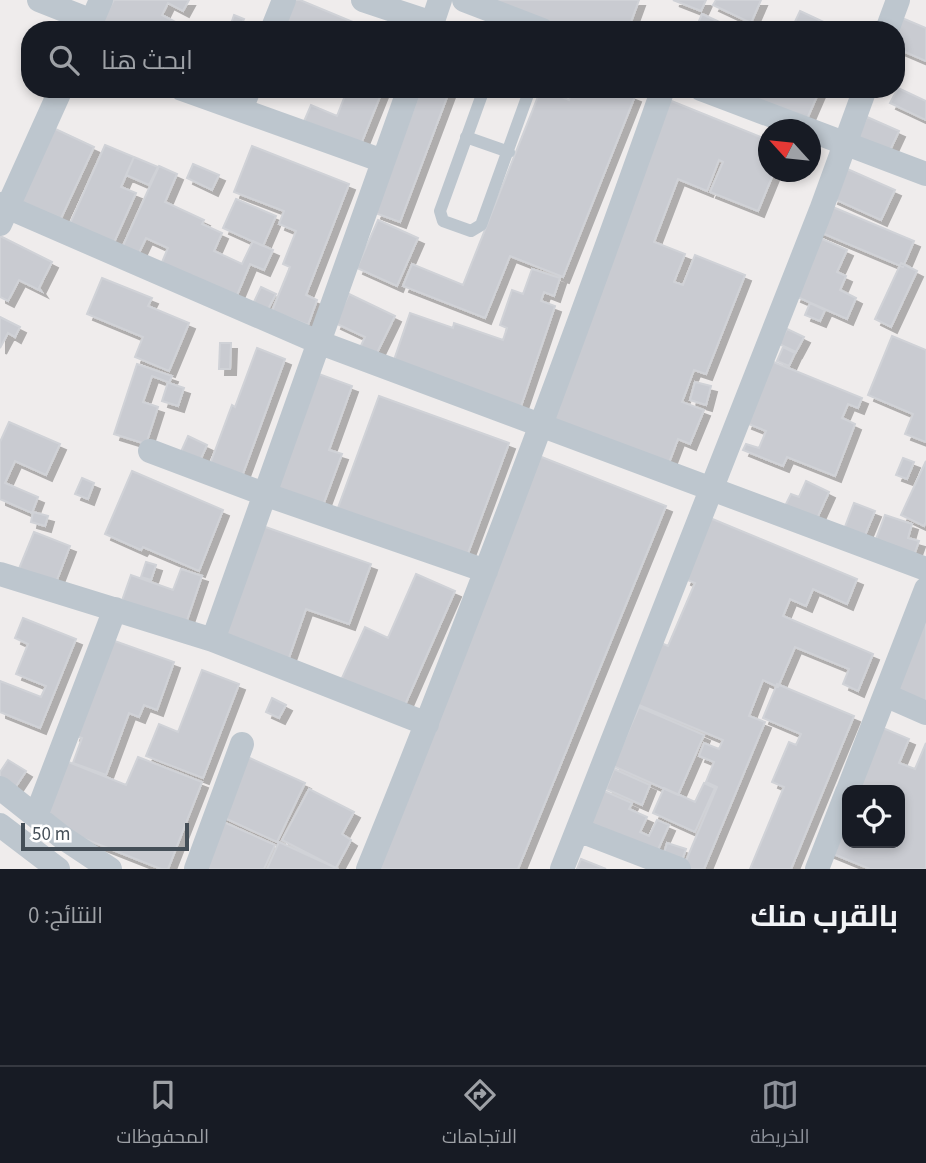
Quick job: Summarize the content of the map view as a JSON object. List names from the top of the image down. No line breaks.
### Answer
{"scale_bar":"50 m","north":"top left","page":{"search":"ابحث هنا","scale":"50 m","heading":["بالقرب منك","النتائج: 0"],"nav":["الخريطة","الاتجاهات","المحفوظات"]}}
